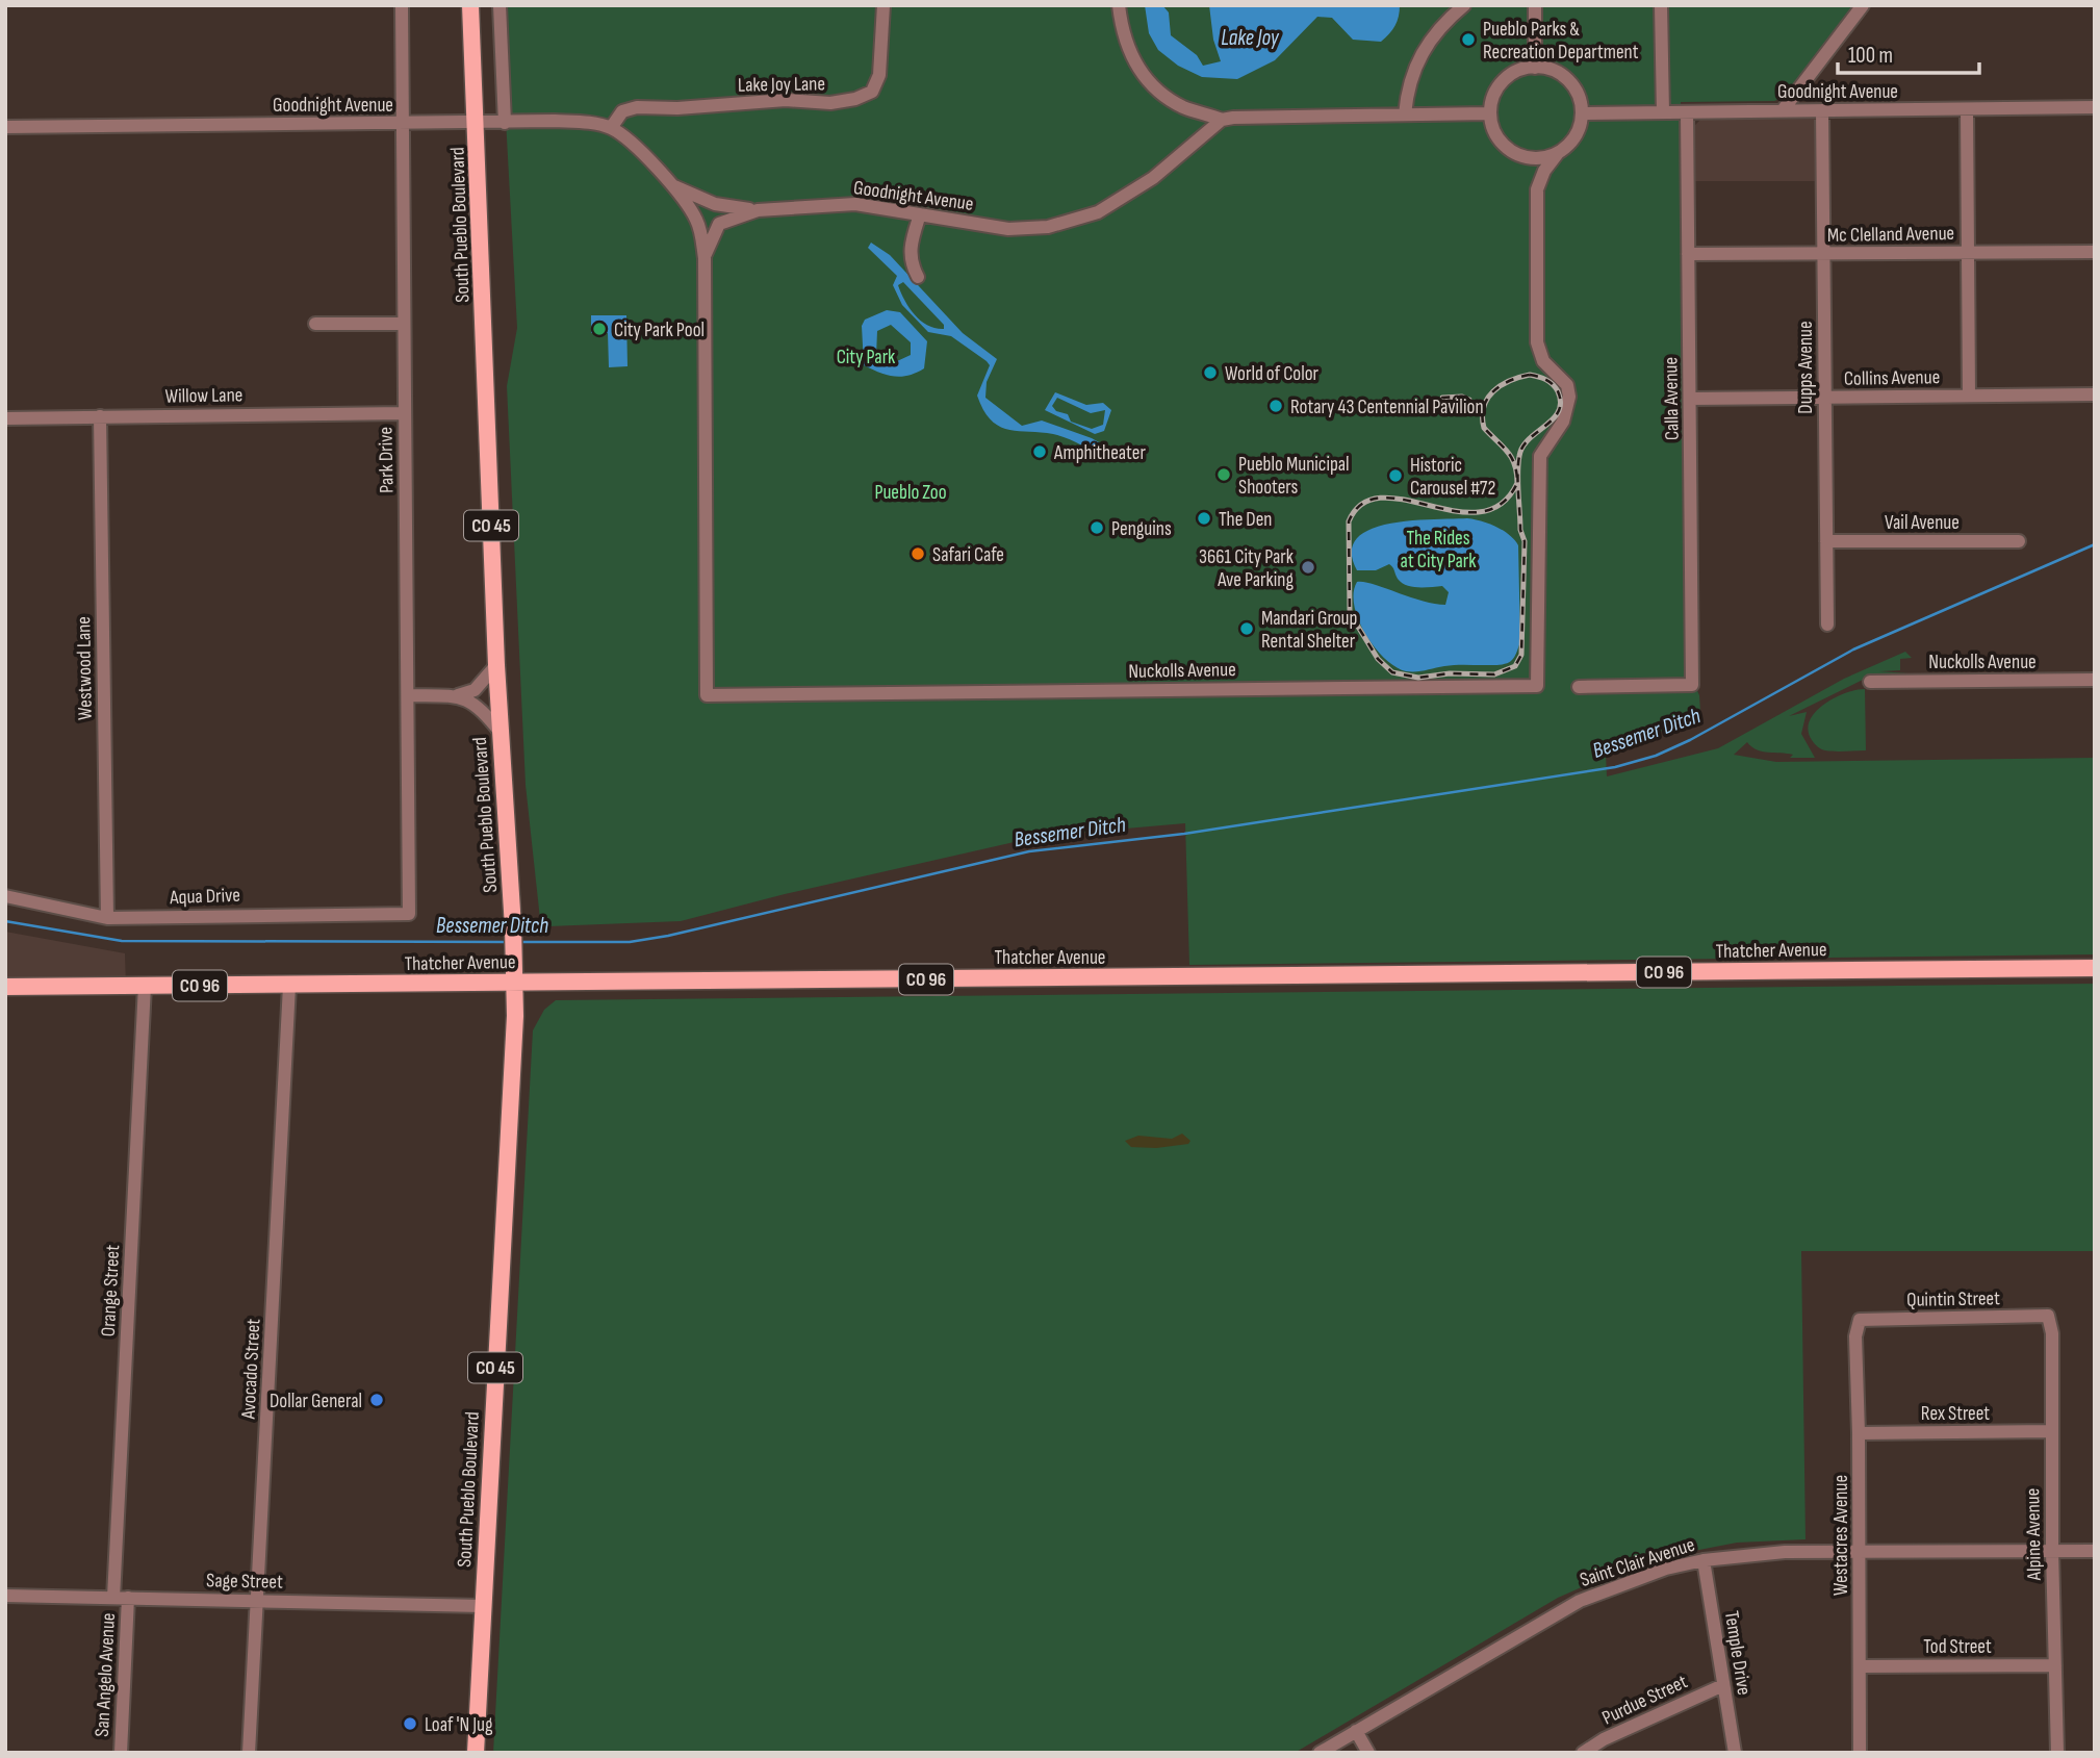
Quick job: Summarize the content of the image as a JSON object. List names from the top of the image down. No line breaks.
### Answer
{"streets":{"main road":["South Pueblo Boulevard","CO 45","Thatcher Avenue","CO 96"],"street":["Lake Joy Lane","Goodnight Avenue","Mc Clelland Avenue","Dupps Avenue","Collins Avenue","Willow Lane","Calla Avenue","Park Drive","Vail Avenue","Nuckolls Avenue","Westwood Lane","Aqua Drive","Orange Street","Quintin Street","Avocado Street","Rex Street","Alpine Avenue","Westacres Avenue","Saint Clair Avenue","Sage Street","Tod Street","Temple Drive","San Angelo Avenue","Purdue Street"]},"crossings":[["Lake Joy Lane","Goodnight Avenue"],["Goodnight Avenue","South Pueblo Boulevard"],["Goodnight Avenue","Dupps Avenue"],["Goodnight Avenue","Calla Avenue"],["Goodnight Avenue","Park Drive"],["Goodnight Avenue","Nuckolls Avenue"],["South Pueblo Boulevard","Thatcher Avenue"],["South Pueblo Boulevard","Sage Street"],["Mc Clelland Avenue","Dupps Avenue"],["Mc Clelland Avenue","Calla Avenue"],["Dupps Avenue","Collins Avenue"],["Dupps Avenue","Vail Avenue"],["Collins Avenue","Calla Avenue"],["Willow Lane","Park Drive"],["Willow Lane","Westwood Lane"],["Park Drive","Aqua Drive"],["Westwood Lane","Aqua Drive"],["Thatcher Avenue","Orange Street"],["Thatcher Avenue","Avocado Street"],["Orange Street","Sage Street"],["Quintin Street","Alpine Avenue"],["Quintin Street","Westacres Avenue"],["Avocado Street","Sage Street"],["Rex Street","Alpine Avenue"],["Rex Street","Westacres Avenue"],["Alpine Avenue","Saint Clair Avenue"],["Alpine Avenue","Tod Street"],["Westacres Avenue","Saint Clair Avenue"],["Westacres Avenue","Tod Street"],["Saint Clair Avenue","Temple Drive"],["Sage Street","San Angelo Avenue"],["Temple Drive","Purdue Street"]],"water":["Lake Joy","Bessemer Ditch"],"parks":["City Park","Pueblo Zoo","The Rides at City Park"],"places":["Pueblo Parks & Recreation Department","City Park Pool","World of Color","Rotary 43 Centennial Pavilion","Amphitheater","Pueblo Municipal Shooters","Historic Carousel #72","The Den","Penguins","Safari Cafe","3661 City Park Ave Parking","Mandari Group Rental Shelter","Dollar General","Loaf 'N Jug"],"scale_bar":"100 m"}
